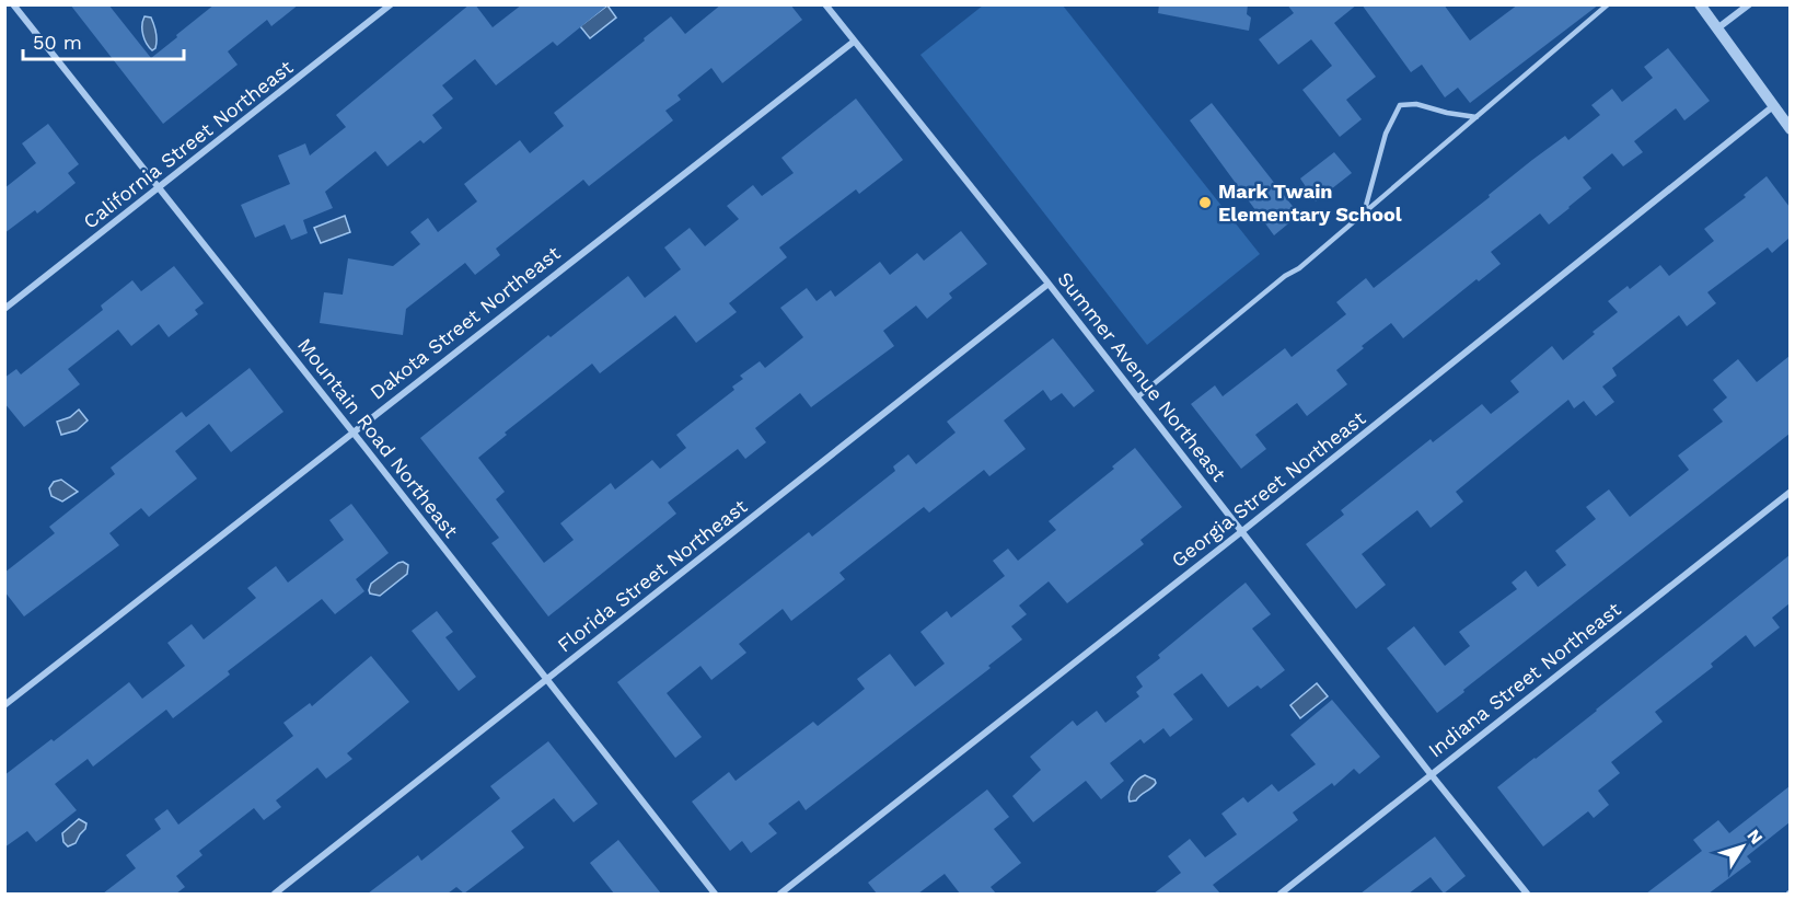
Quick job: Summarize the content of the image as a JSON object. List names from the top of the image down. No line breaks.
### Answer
{"streets":{"street":["California Street Northeast","Dakota Street Northeast","Summer Avenue Northeast","Mountain Road Northeast","Georgia Street Northeast","Florida Street Northeast","Indiana Street Northeast"]},"crossings":[["California Street Northeast","Mountain Road Northeast"],["Dakota Street Northeast","Summer Avenue Northeast"],["Dakota Street Northeast","Mountain Road Northeast"],["Summer Avenue Northeast","Georgia Street Northeast"],["Summer Avenue Northeast","Florida Street Northeast"],["Summer Avenue Northeast","Indiana Street Northeast"],["Mountain Road Northeast","Florida Street Northeast"]],"places":["Mark Twain Elementary School"],"scale_bar":"50 m","north":"top right"}
